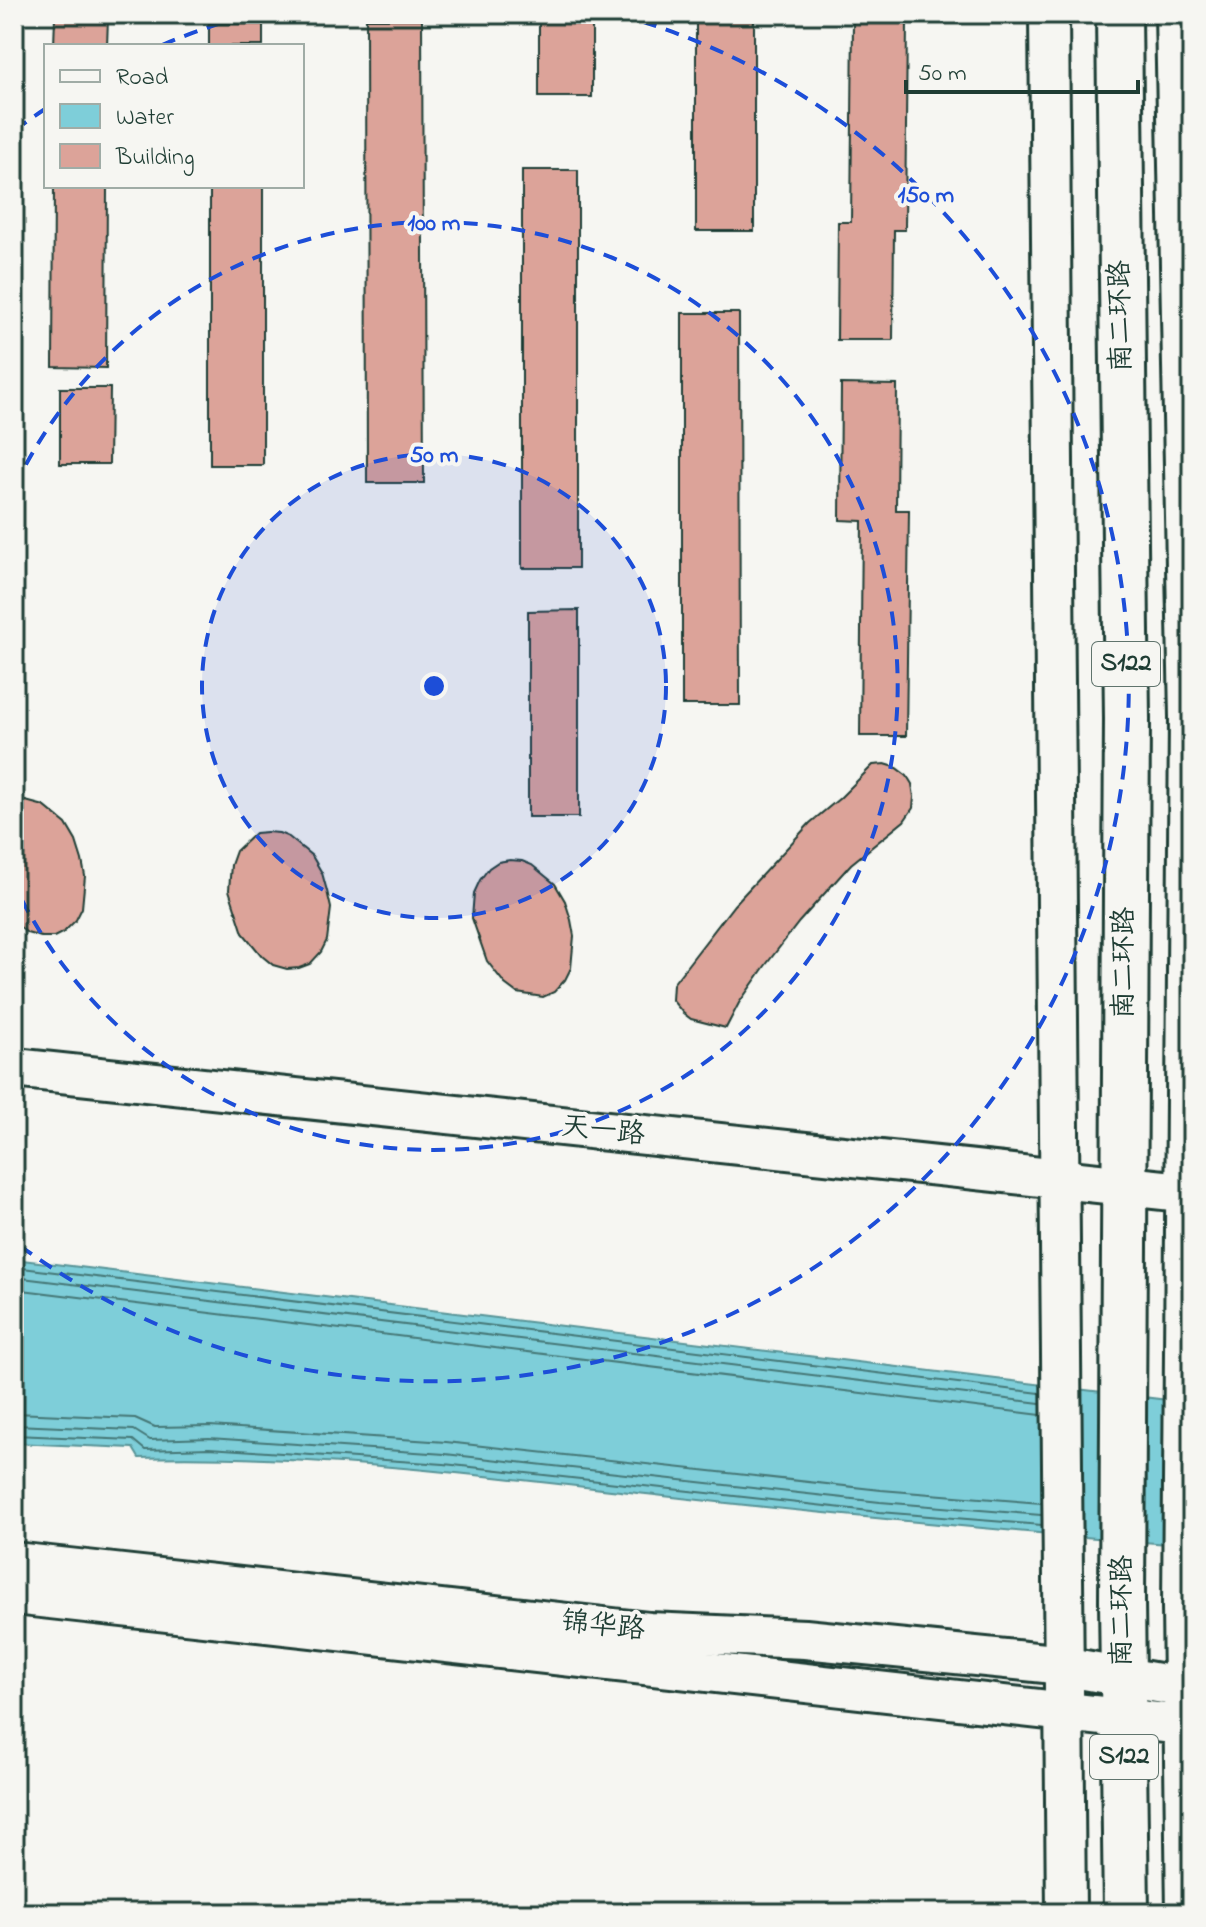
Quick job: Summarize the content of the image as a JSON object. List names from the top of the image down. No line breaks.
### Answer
{"streets":{"main road":["南二环路","S122"],"street":["天一路","锦华路"]},"crossings":[["南二环路","天一路"],["南二环路","锦华路"],["S122","天一路"],["S122","锦华路"]],"legend":["Road","Water","Building"],"scale_bar":"50 m","rings":["150 m","100 m","50 m"]}
